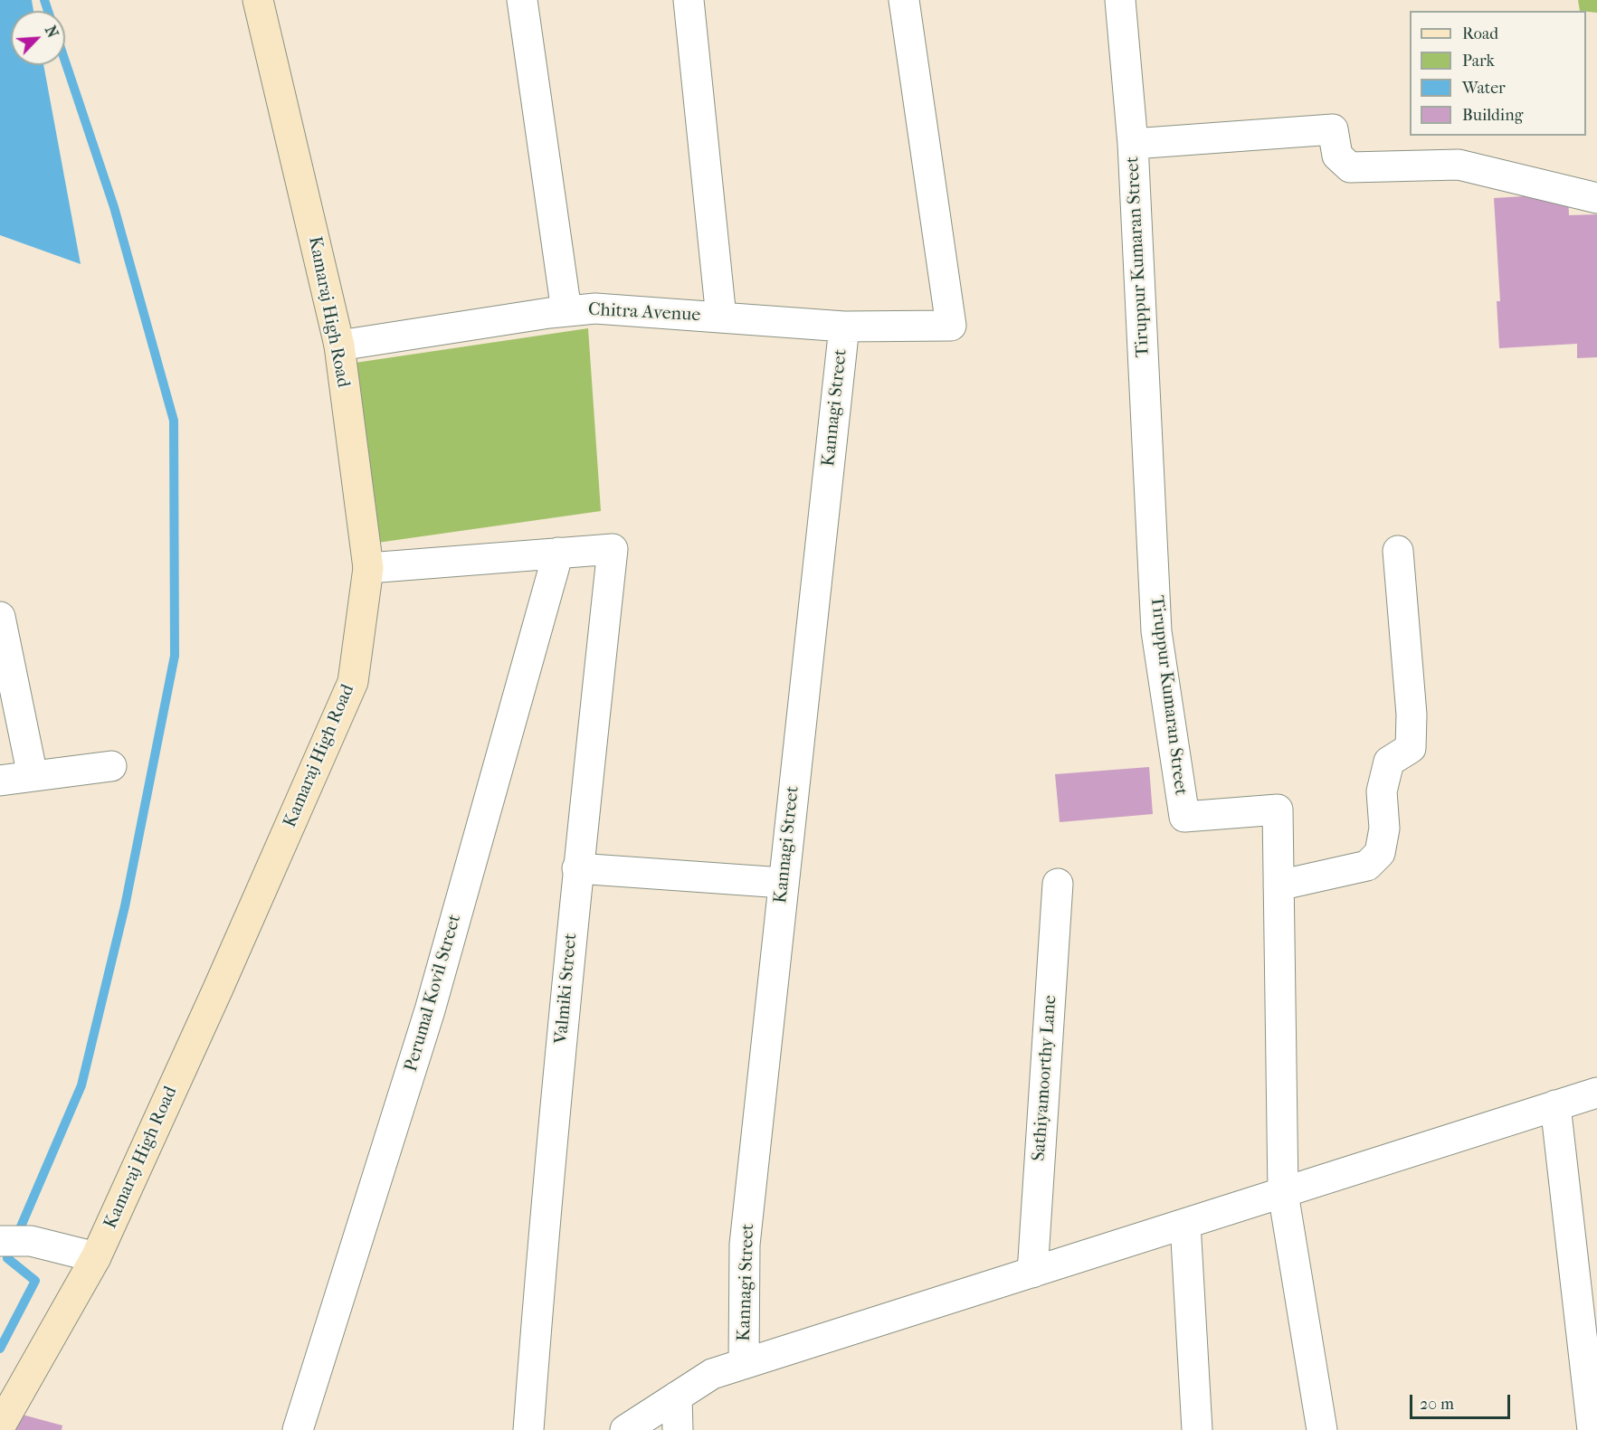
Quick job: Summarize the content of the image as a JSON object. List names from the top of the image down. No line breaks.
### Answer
{"streets":{"street":["Tiruppur Kumaran Street","Kamaraj High Road","Chitra Avenue","Kannagi Street","Valmiki Street","Perumal Kovil Street","Sathiyamoorthy Lane"]},"crossings":[["Kamaraj High Road","Chitra Avenue"],["Chitra Avenue","Kannagi Street"],["Valmiki Street","Perumal Kovil Street"]],"legend":["Road","Park","Water","Building"],"scale_bar":"20 m","north":"top right"}
